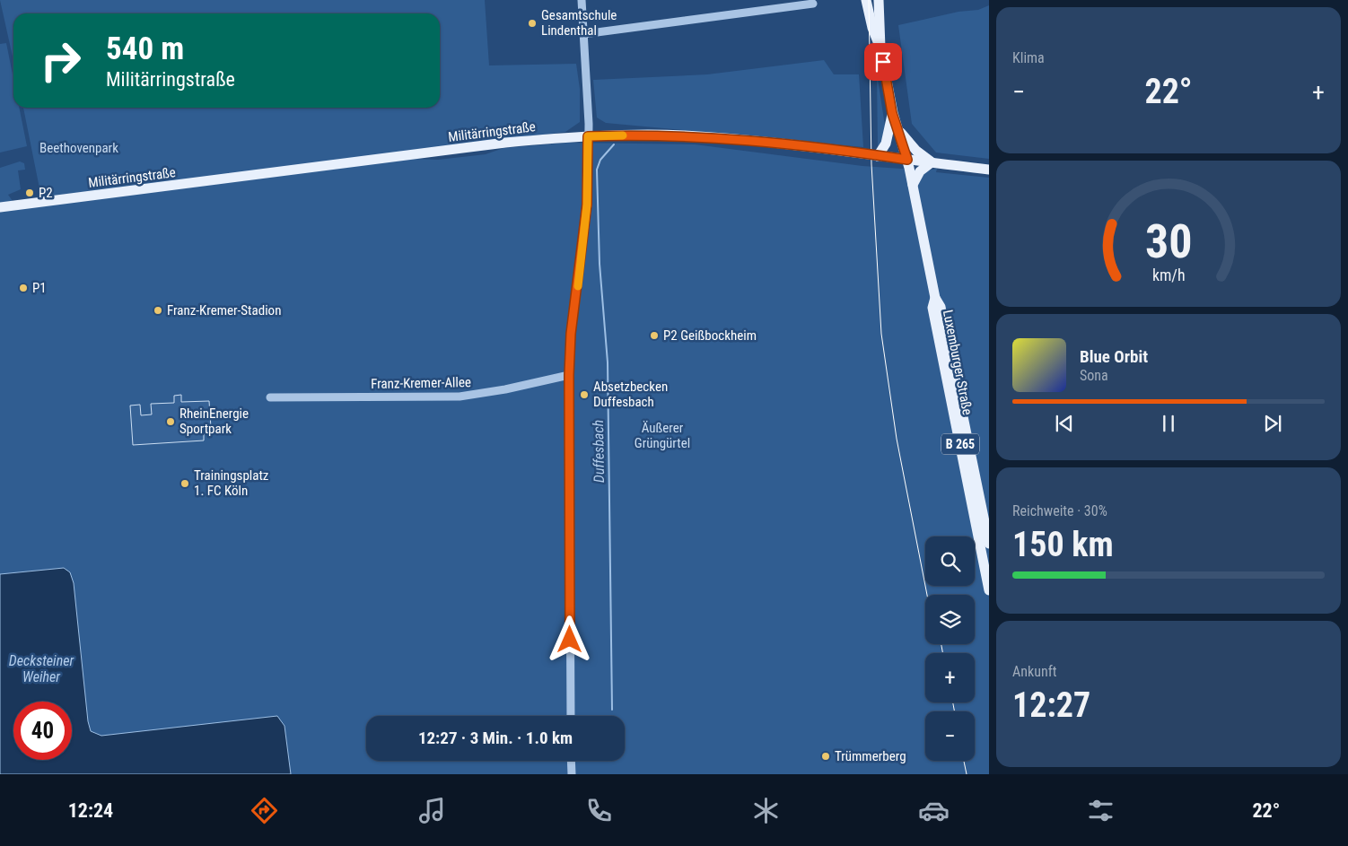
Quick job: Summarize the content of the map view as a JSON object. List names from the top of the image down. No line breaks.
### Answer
{"streets":{"main road":["Militärringstraße","Luxemburger Straße","B 265"],"street":["Franz-Kremer-Allee"]},"crossings":[["Militärringstraße","Luxemburger Straße"]],"water":["Duffesbach","Decksteiner Weiher"],"parks":["Beethovenpark","Äußerer Grüngürtel"],"places":["Gesamtschule Lindenthal","P2","P1","Franz-Kremer-Stadion","P2 Geißbockheim","Absetzbecken Duffesbach","RheinEnergie Sportpark","Trainingsplatz 1. FC Köln","Trümmerberg"],"page":{"tile":["Klima",["Reichweite · 30%","150 km"],["Ankunft","12:27"]],"turn":["540 m","Militärringstraße"],"heat":["−","22°","+"],"song":["Blue Orbit","Sona"],"map_buttons":["+","−"],"limit":"40","trip":"12:27 · 3 Min. · 1.0 km","tabs":["12:24","22°"],"gauge":["30","km/h"]}}
